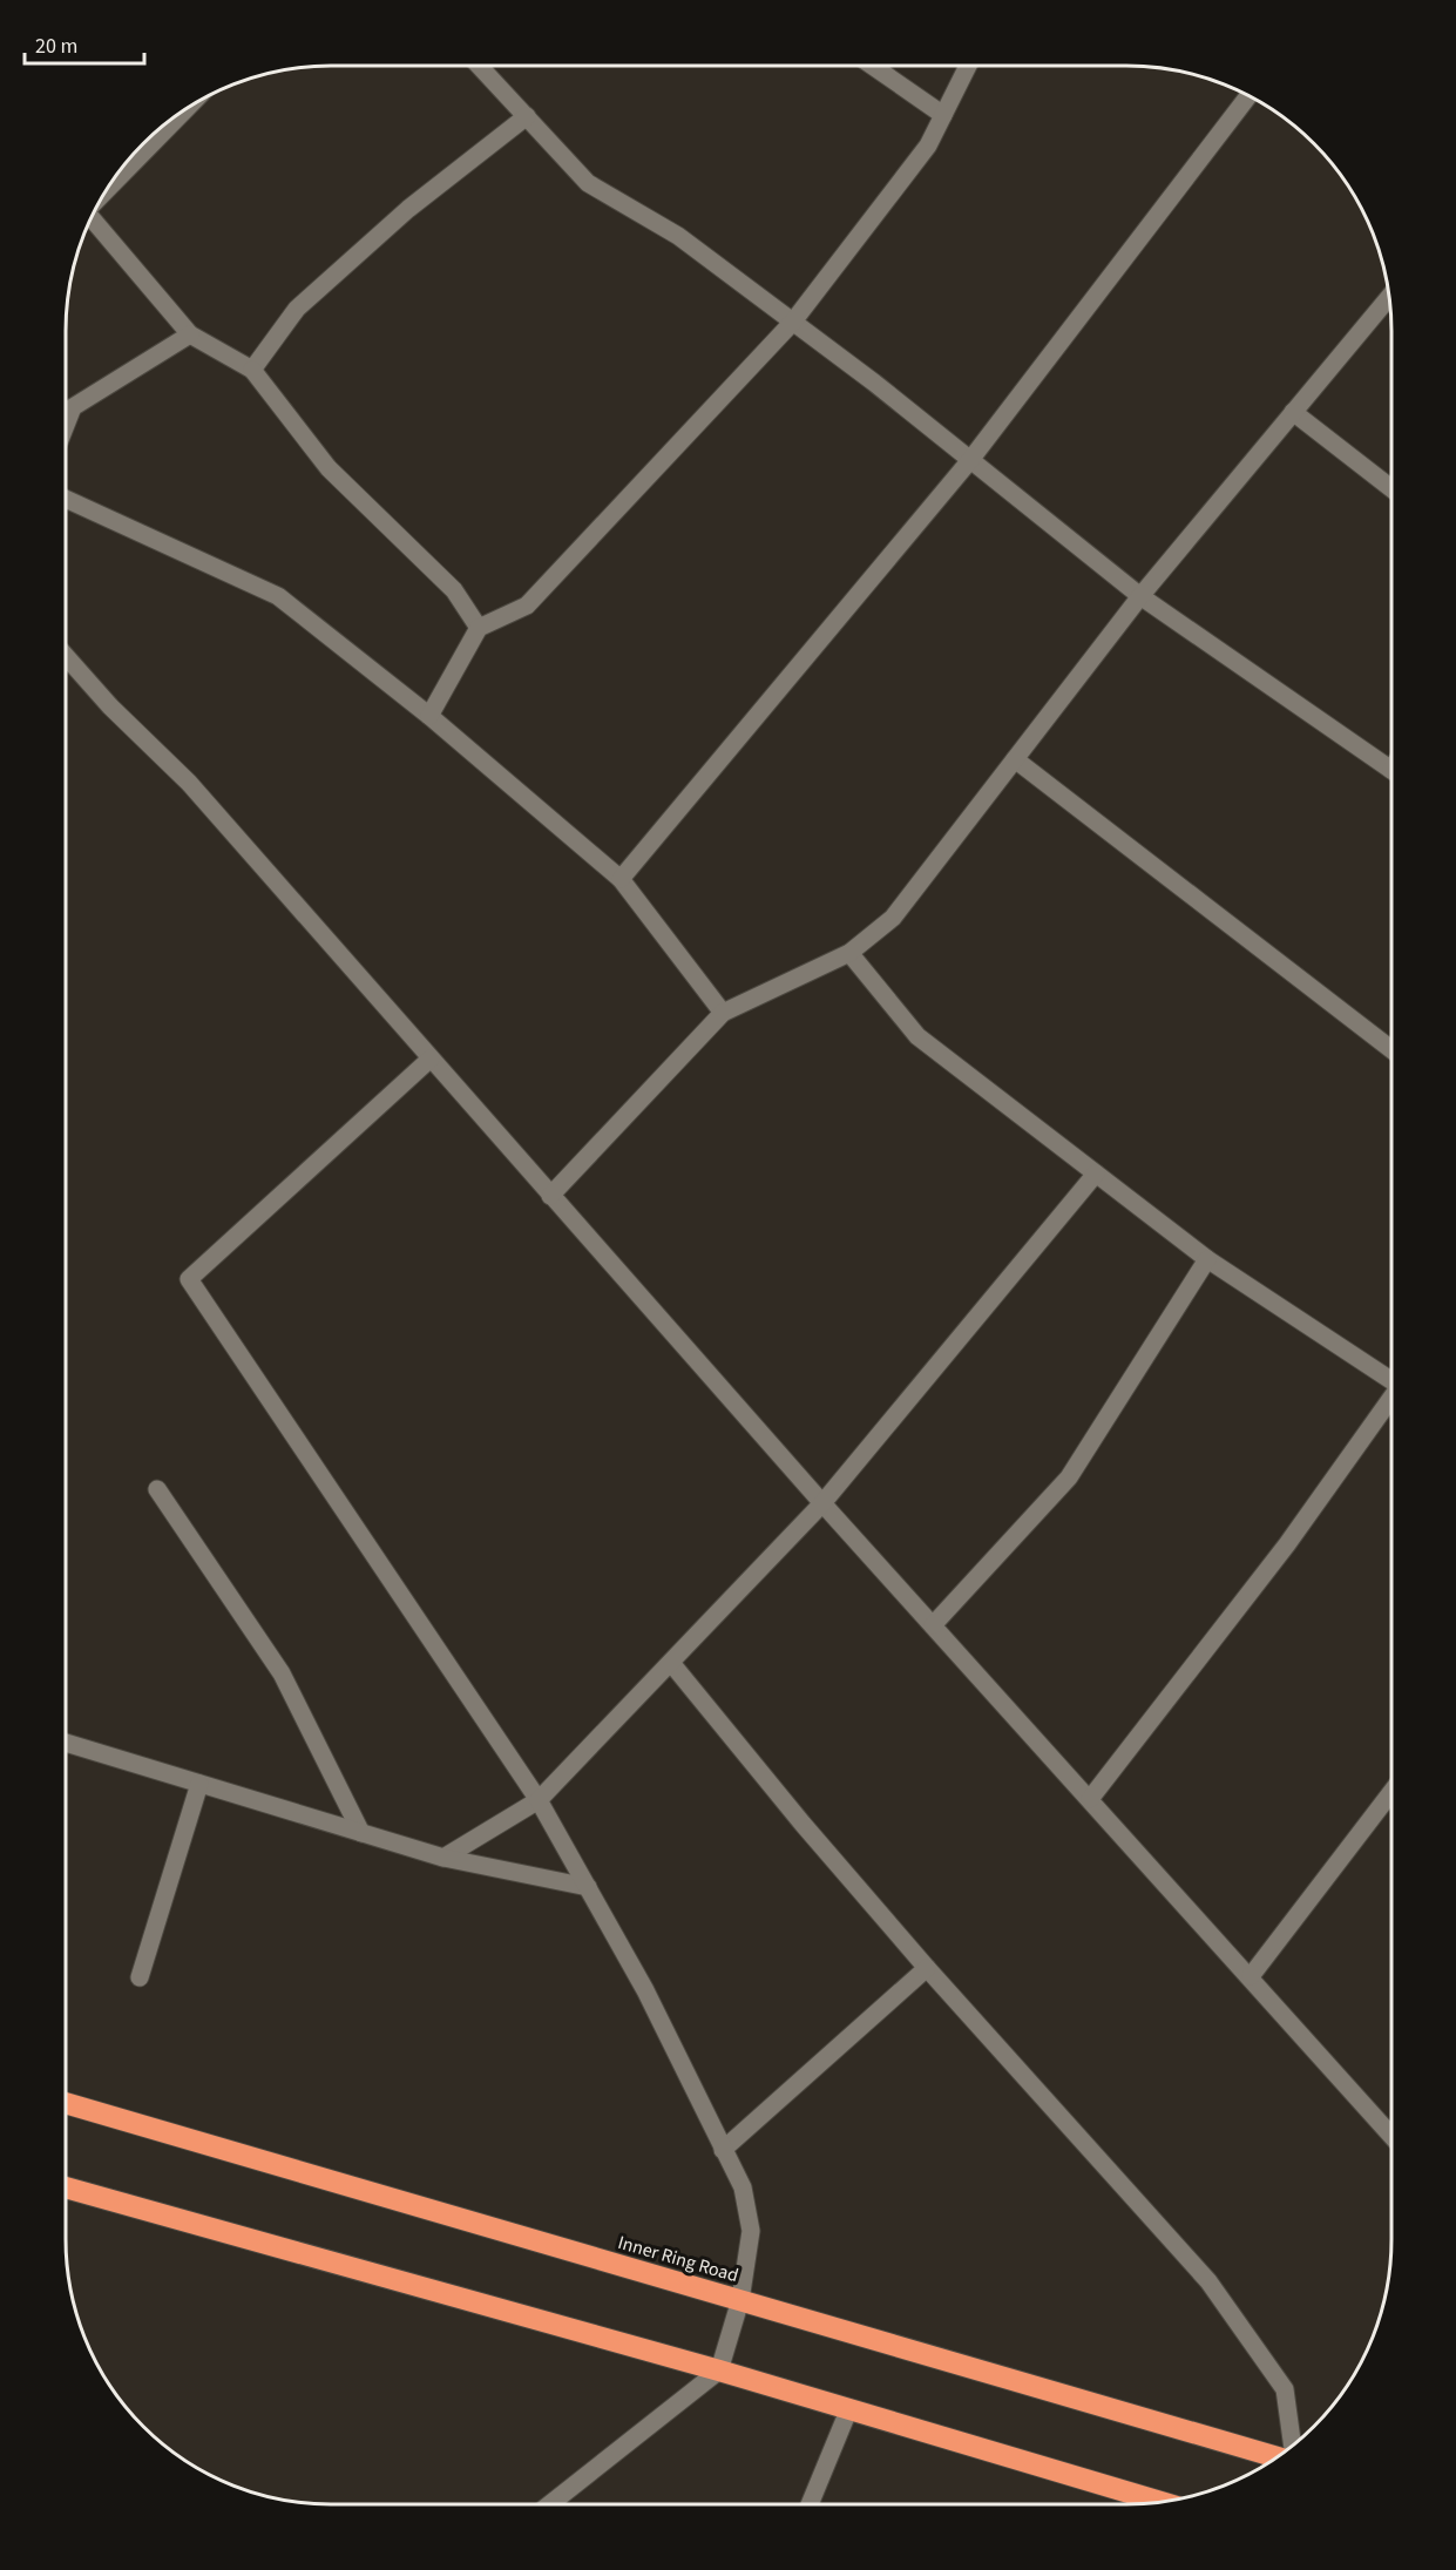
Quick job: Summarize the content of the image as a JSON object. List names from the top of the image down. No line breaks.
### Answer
{"streets":{"highway":["Inner Ring Road"]},"scale_bar":"20 m"}
